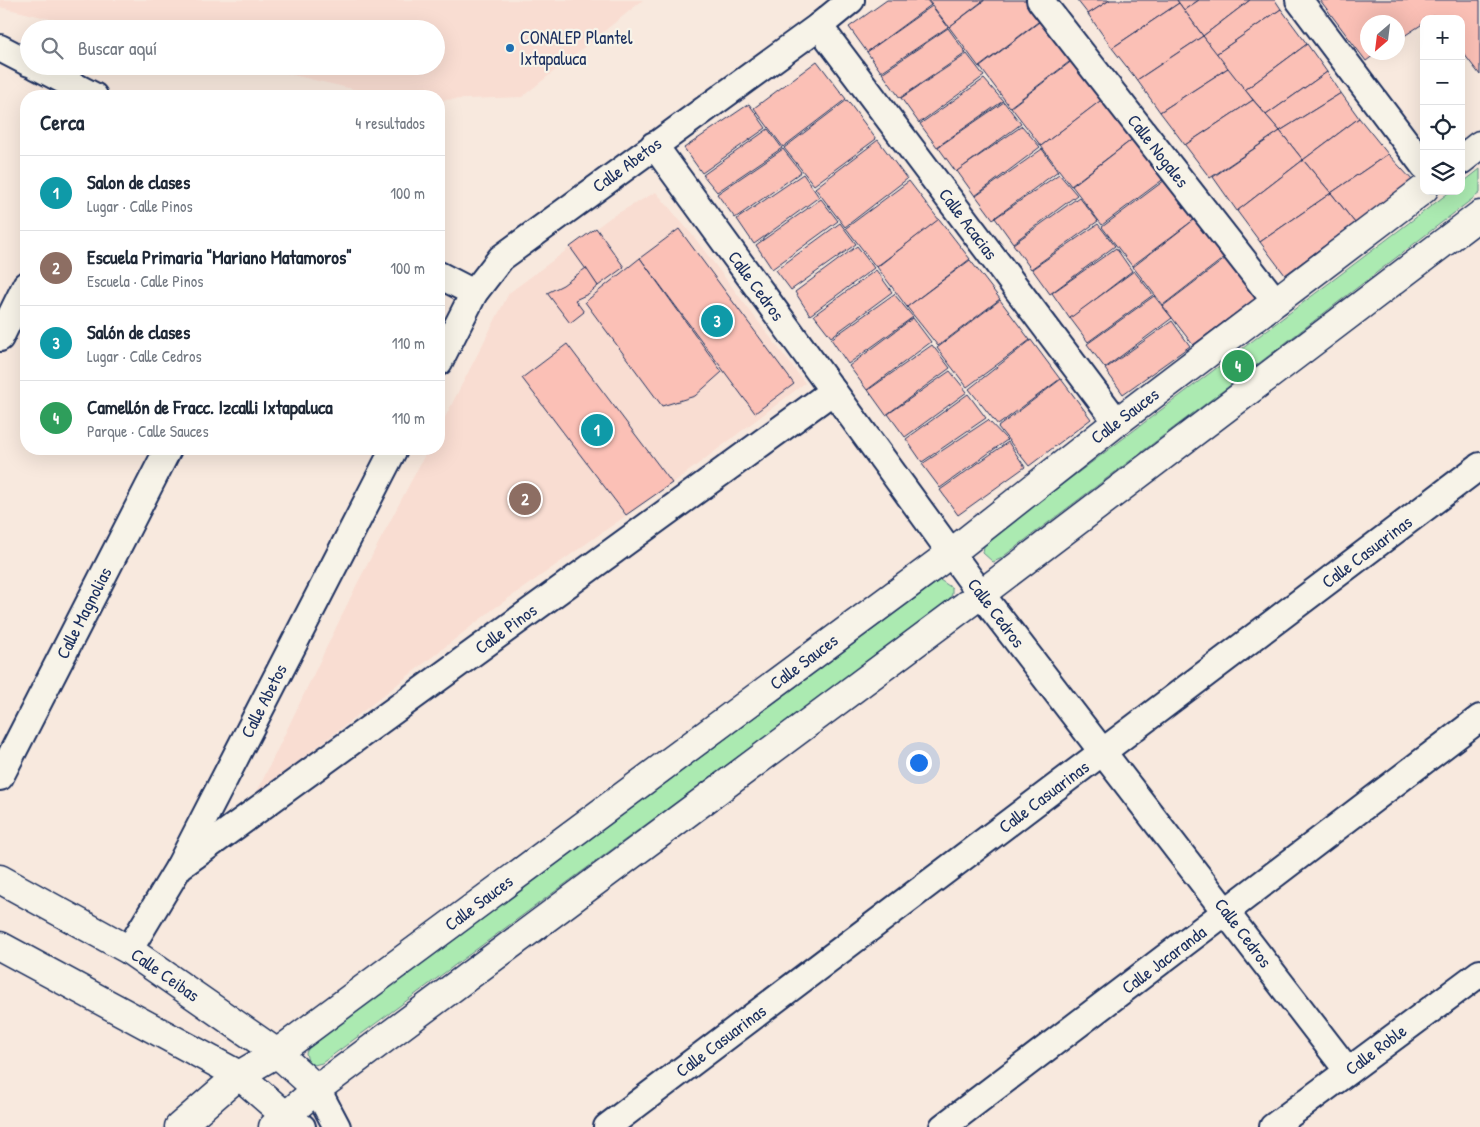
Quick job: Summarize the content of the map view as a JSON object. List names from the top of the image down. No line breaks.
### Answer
{"streets":{"street":["Calle Nogales","Calle Abetos","Calle Acacias","Calle Cedros","Calle Sauces","Calle Casuarinas","Calle Magnolias","Calle Pinos","Calle Jacaranda","Calle Ceibas","Calle Roble"]},"crossings":[["Calle Nogales","Calle Sauces"],["Calle Abetos","Calle Acacias"],["Calle Abetos","Calle Cedros"],["Calle Abetos","Calle Pinos"],["Calle Abetos","Calle Ceibas"],["Calle Acacias","Calle Sauces"],["Calle Cedros","Calle Sauces"],["Calle Cedros","Calle Casuarinas"],["Calle Cedros","Calle Pinos"],["Calle Cedros","Calle Jacaranda"],["Calle Cedros","Calle Roble"],["Calle Sauces","Calle Ceibas"]],"places":["CONALEP Plantel Ixtapaluca"],"north":"bottom left","page":{"map_buttons":["+","−"],"search":"Buscar aquí","heading":["Cerca","4 resultados"],"list":[{"mark":"1","name":"Salon de clases","note":"Lugar · Calle Pinos","value":"100 m"},{"mark":"2","name":"Escuela Primaria \"Mariano Matamoros\"","note":"Escuela · Calle Pinos","value":"100 m"},{"mark":"3","name":"Salón de clases","note":"Lugar · Calle Cedros","value":"110 m"},{"mark":"4","name":"Camellón de Fracc. Izcalli Ixtapaluca","note":"Parque · Calle Sauces","value":"110 m"}],"pins":["3","4","1","2"]}}
